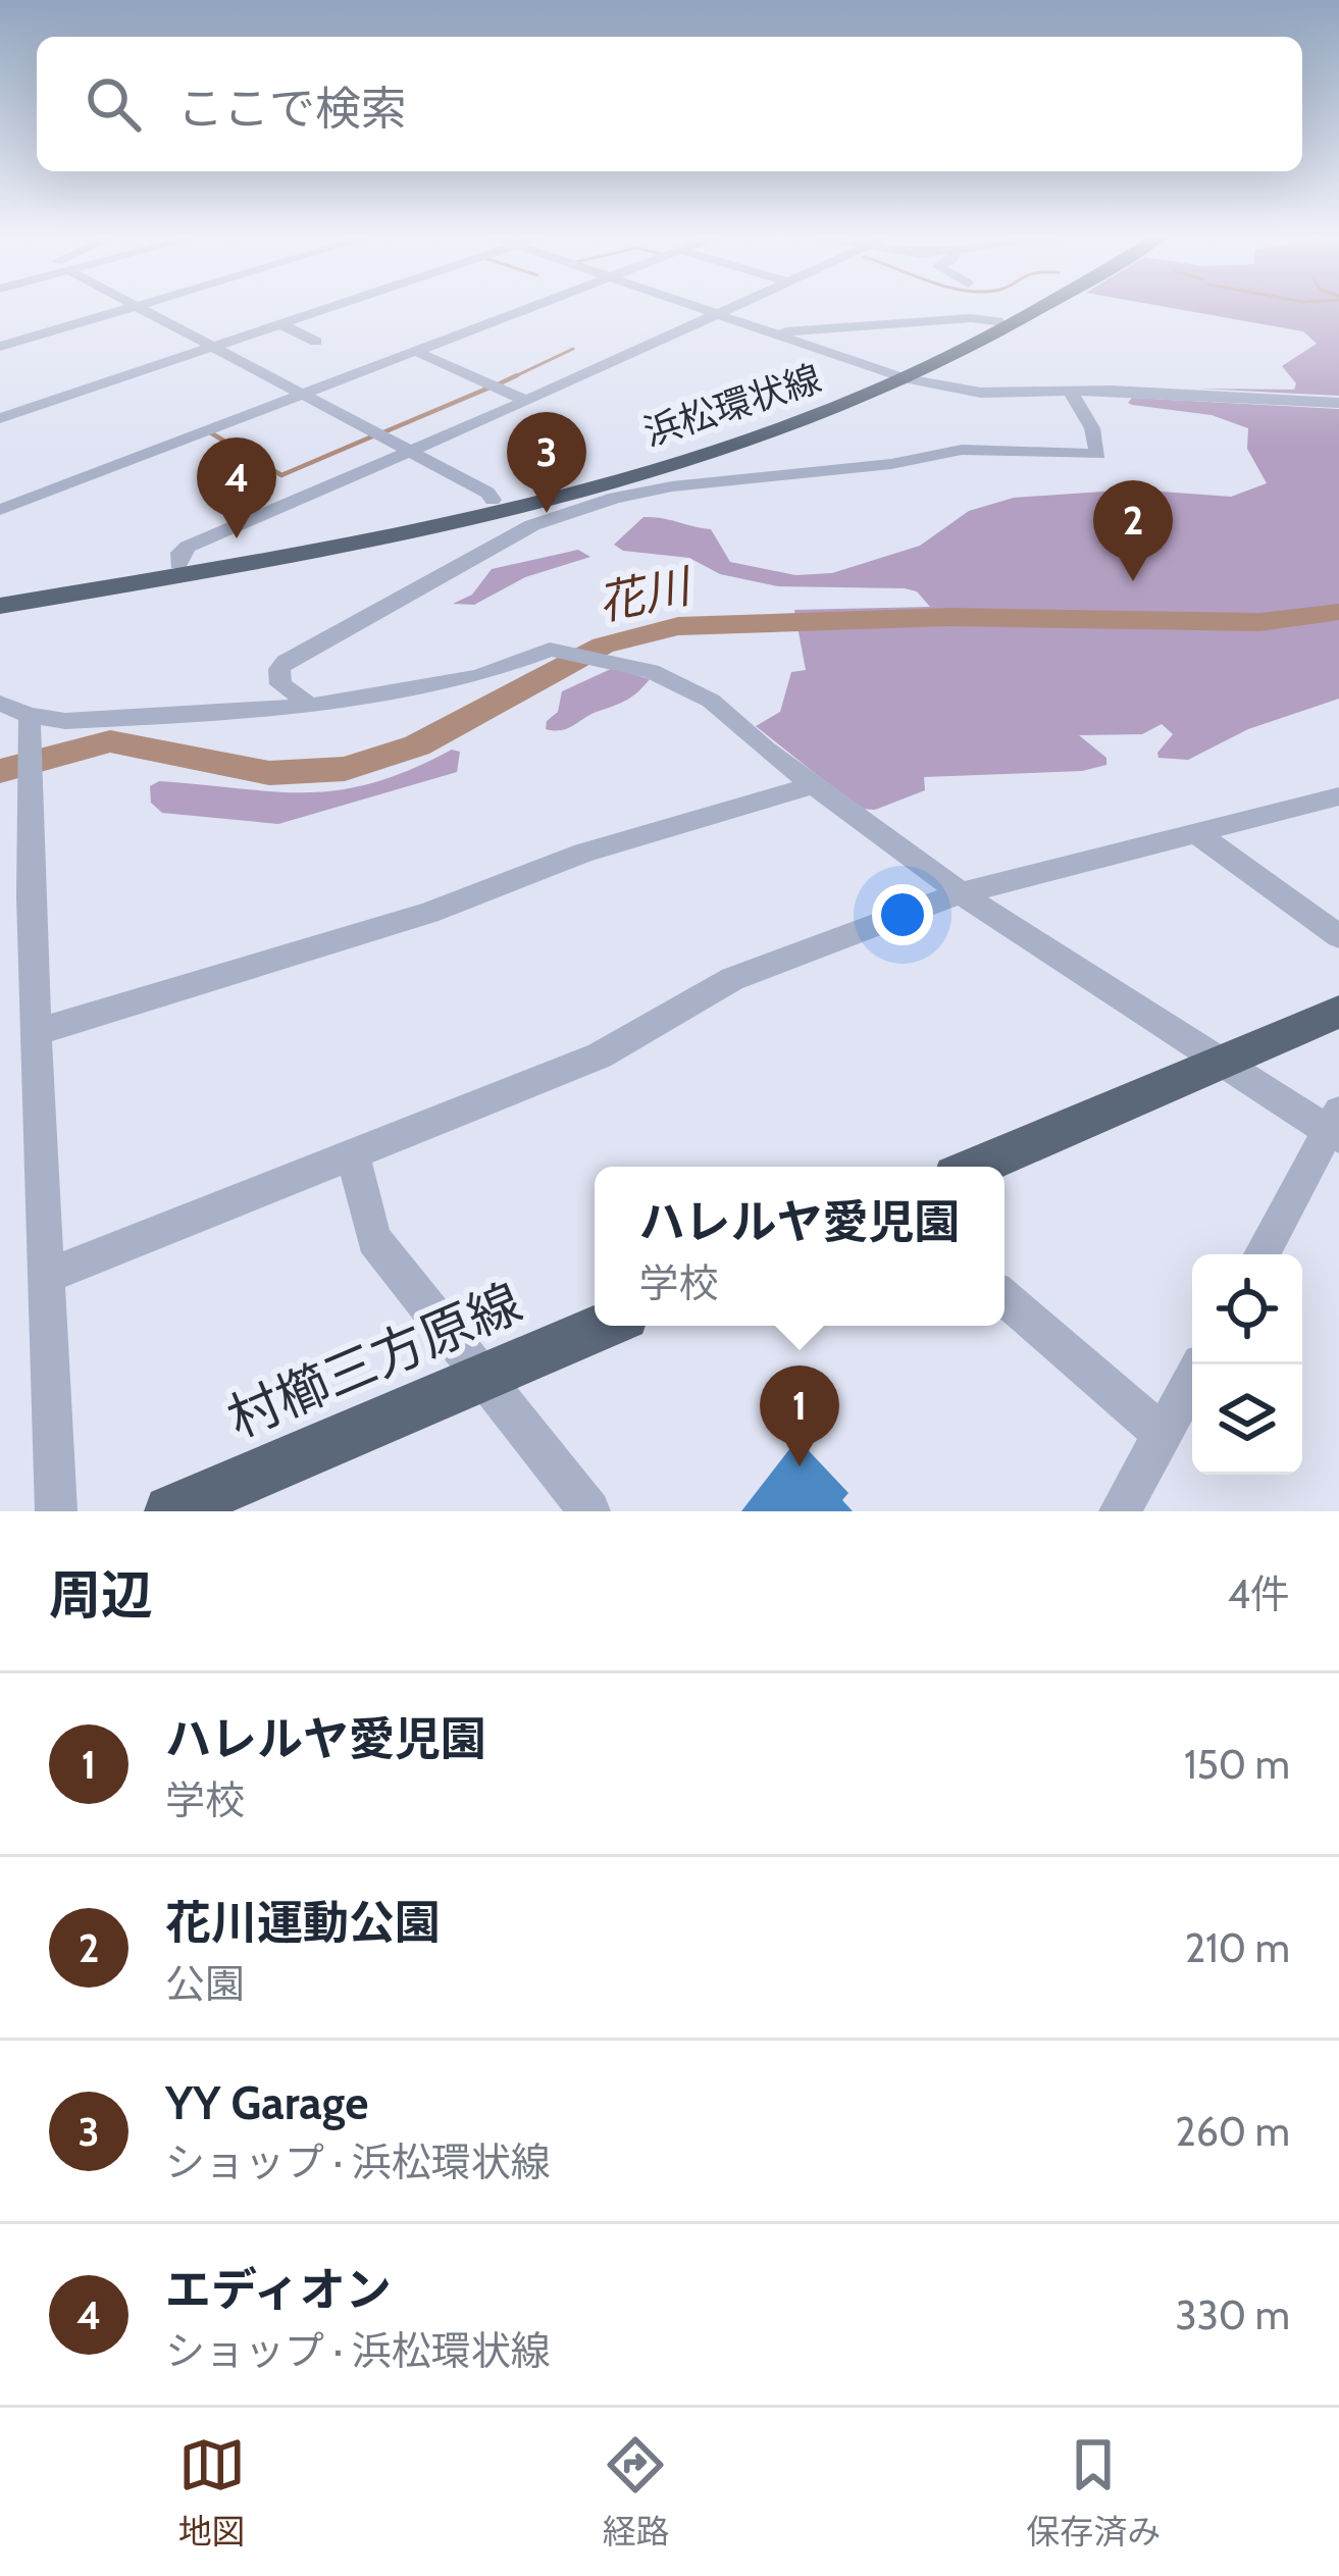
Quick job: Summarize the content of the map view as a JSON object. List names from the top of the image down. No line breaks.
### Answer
{"streets":{"main road":["浜松環状線","村櫛三方原線"]},"water":["花川"],"page":{"search":"ここで検索","pins":["3","4","2","1"],"popup":["ハレルヤ愛児園","学校"],"heading":["周辺","4件"],"list":[{"mark":"1","name":"ハレルヤ愛児園","note":"学校","value":"150 m"},{"mark":"2","name":"花川運動公園","note":"公園","value":"210 m"},{"mark":"3","name":"YY Garage","note":"ショップ · 浜松環状線","value":"260 m"},{"mark":"4","name":"エディオン","note":"ショップ · 浜松環状線","value":"330 m"}],"nav":["地図","経路","保存済み"]}}
